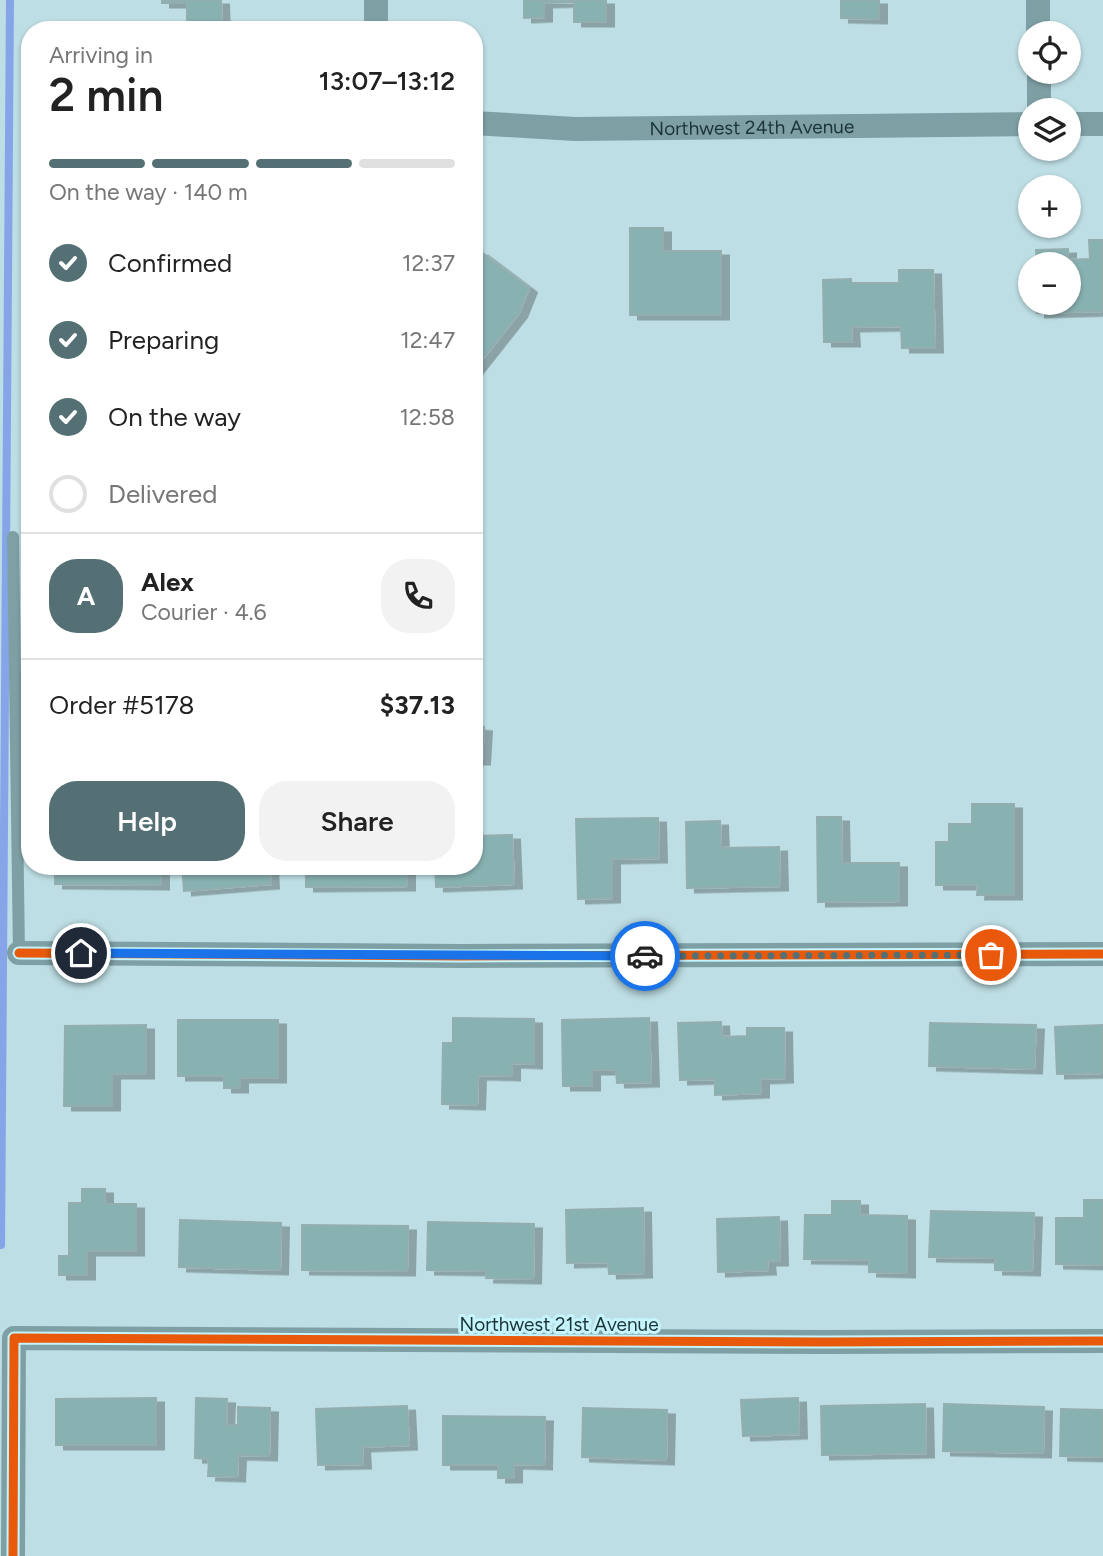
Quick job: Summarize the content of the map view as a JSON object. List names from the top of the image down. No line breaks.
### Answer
{"streets":{"street":["Northwest 24th Avenue","Northwest 21st Avenue"]},"page":{"map_buttons":["+","−"],"heading":["2 min","Arriving in","13:07–13:12"],"panel":["Alex","Courier · 4.6","Order #5178","$37.13"],"bar":"On the way · 140 m","list":[["Confirmed","12:37"],["Preparing","12:47"],["On the way","12:58"],"Delivered"],"round":"A","buttons":["Help","Share"]}}
